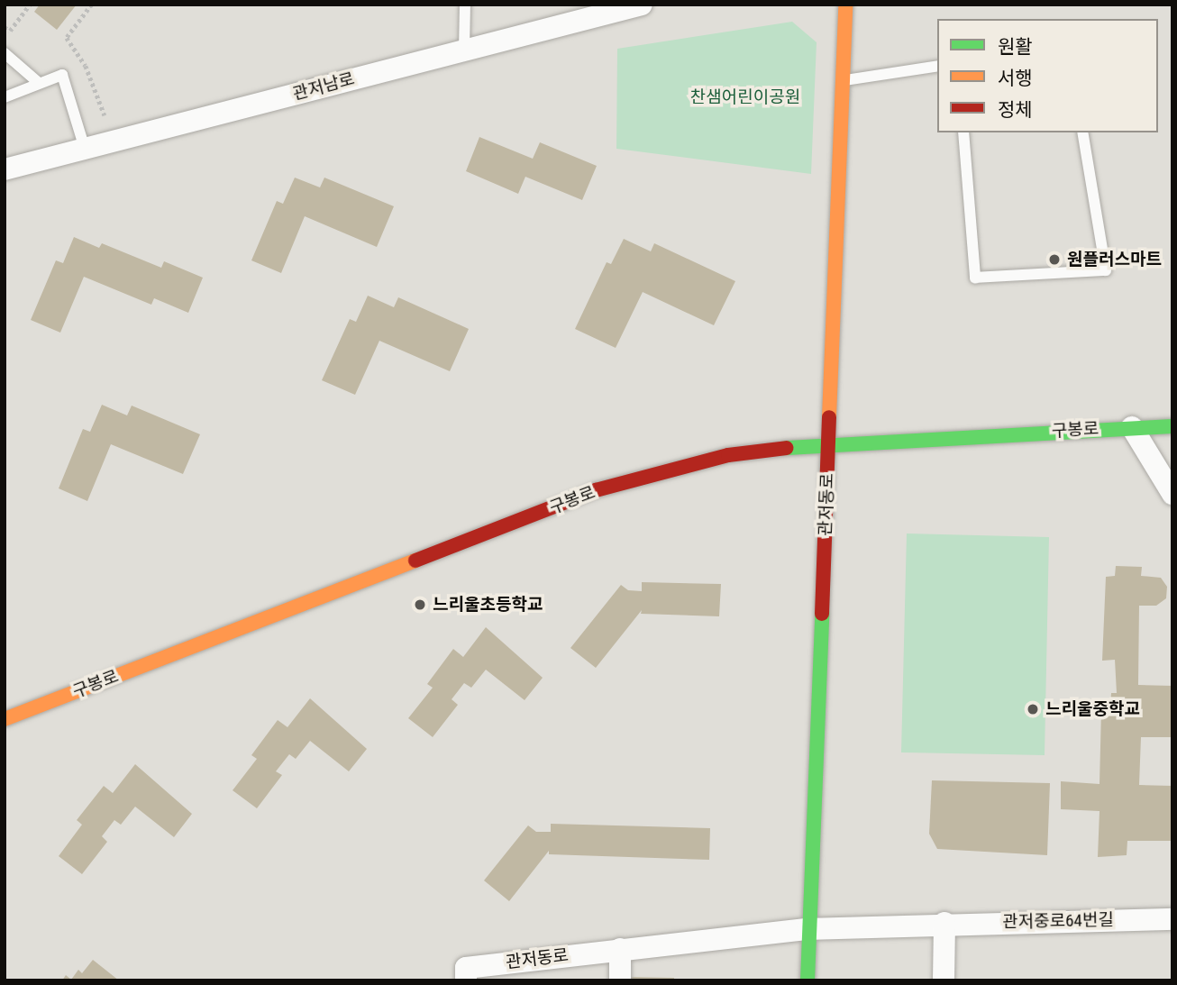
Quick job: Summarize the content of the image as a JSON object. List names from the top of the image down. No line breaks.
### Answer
{"streets":{"main road":["구봉로","관저동로"],"street":["관저남로","관저중로64번길"]},"crossings":[["구봉로","관저동로"],["관저동로","관저중로64번길"]],"parks":["찬샘어린이공원"],"places":["원플러스마트","느리울초등학교","느리울중학교"],"legend":["원활","서행","정체"]}
